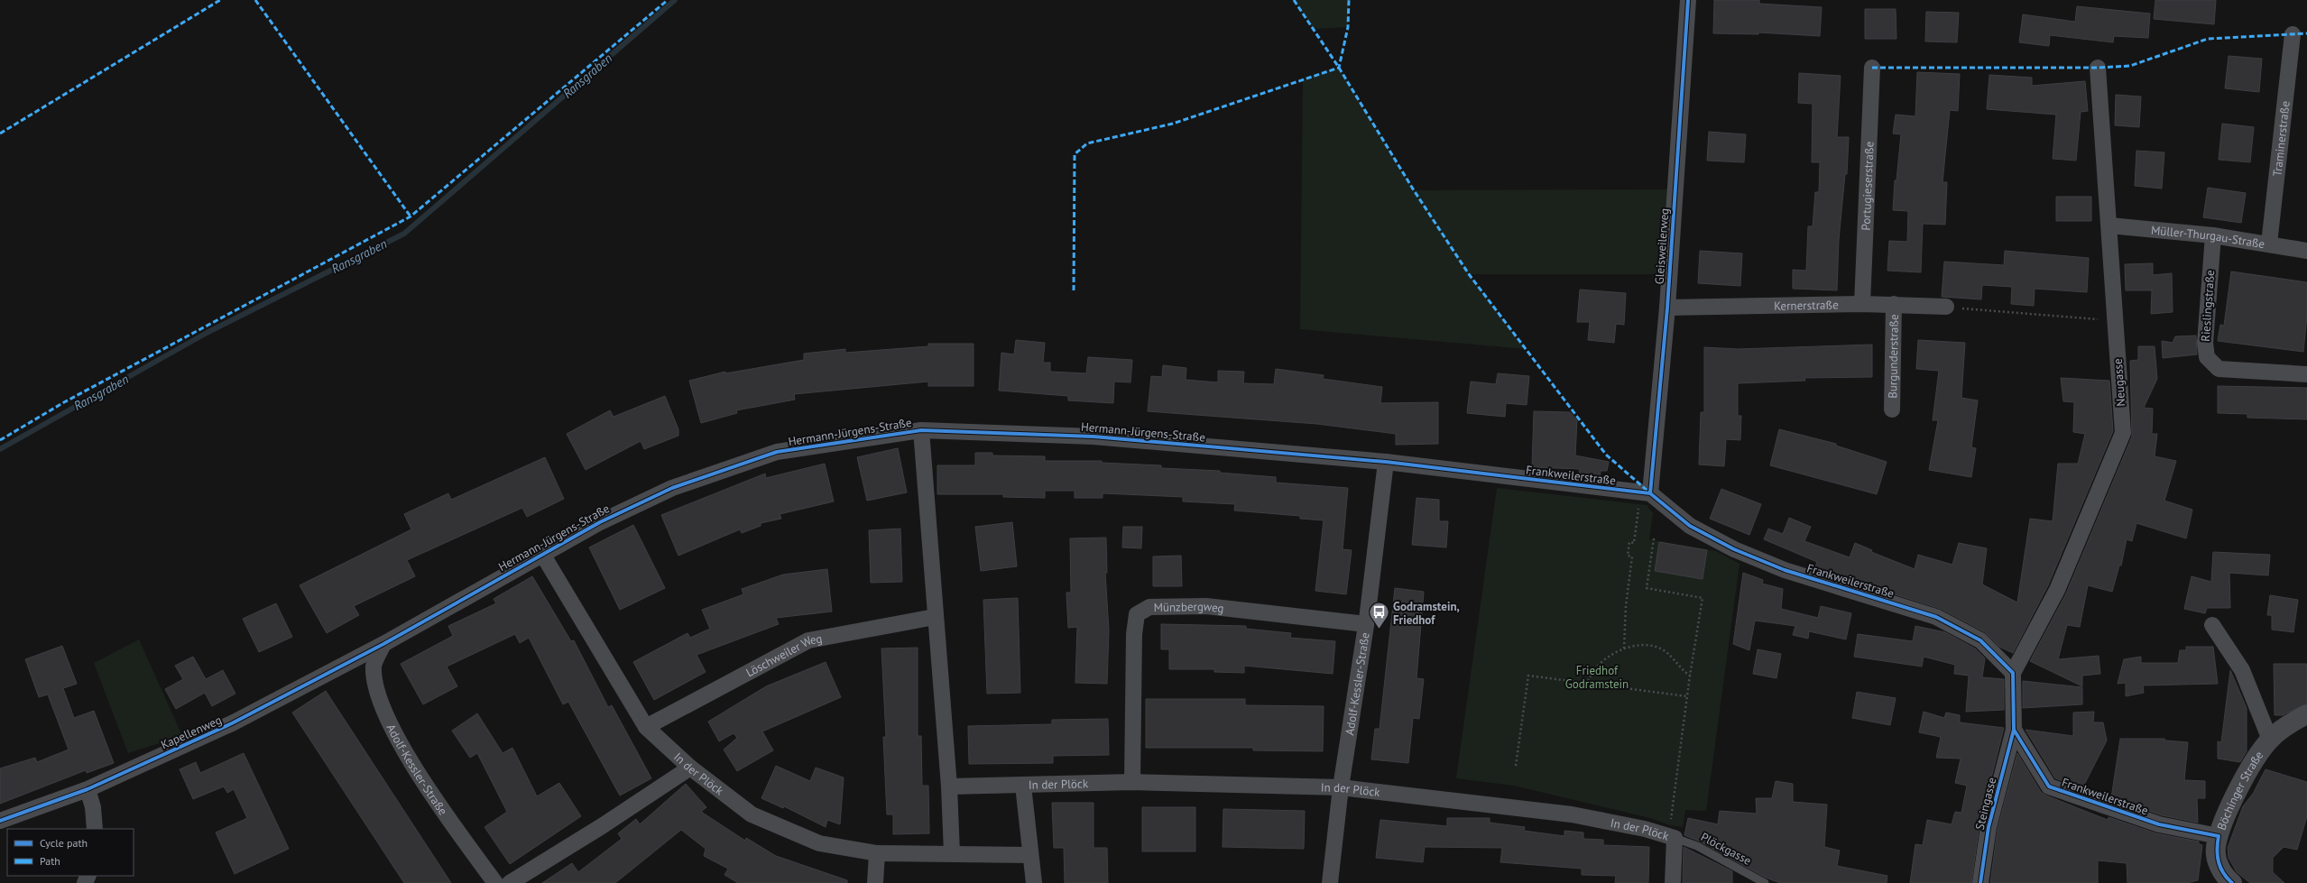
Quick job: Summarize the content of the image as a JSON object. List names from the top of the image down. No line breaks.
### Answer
{"streets":{"street":["Traminerstraße","Portugieserstraße","Müller-Thurgau-Straße","Gleisweilerweg","Kernerstraße","Rieslingstraße","Burgunderstraße","Neugasse","Hermann-Jürgens-Straße","Frankweilerstraße","Münzbergweg","Löschweiler Weg","Adolf-Kessler-Straße","Kapellenweg","In der Plöck","Böchinger Straße","Steingasse"],"lane":["Plöckgasse"]},"crossings":[["Traminerstraße","Müller-Thurgau-Straße"],["Portugieserstraße","Kernerstraße"],["Müller-Thurgau-Straße","Rieslingstraße"],["Müller-Thurgau-Straße","Neugasse"],["Gleisweilerweg","Kernerstraße"],["Gleisweilerweg","Frankweilerstraße"],["Kernerstraße","Burgunderstraße"],["Neugasse","Frankweilerstraße"],["Hermann-Jürgens-Straße","Frankweilerstraße"],["Hermann-Jürgens-Straße","Adolf-Kessler-Straße"],["Hermann-Jürgens-Straße","Kapellenweg"],["Hermann-Jürgens-Straße","In der Plöck"],["Frankweilerstraße","Adolf-Kessler-Straße"],["Frankweilerstraße","Böchinger Straße"],["Frankweilerstraße","Steingasse"],["Münzbergweg","Adolf-Kessler-Straße"],["Münzbergweg","In der Plöck"],["Löschweiler Weg","In der Plöck"],["Adolf-Kessler-Straße","Kapellenweg"],["Adolf-Kessler-Straße","In der Plöck"],["In der Plöck","Plöckgasse"]],"water":["Ransgraben"],"parks":["Friedhof Godramstein"],"places":{"bus stop":["Godramstein, Friedhof"]},"legend":["Cycle path","Path"]}
